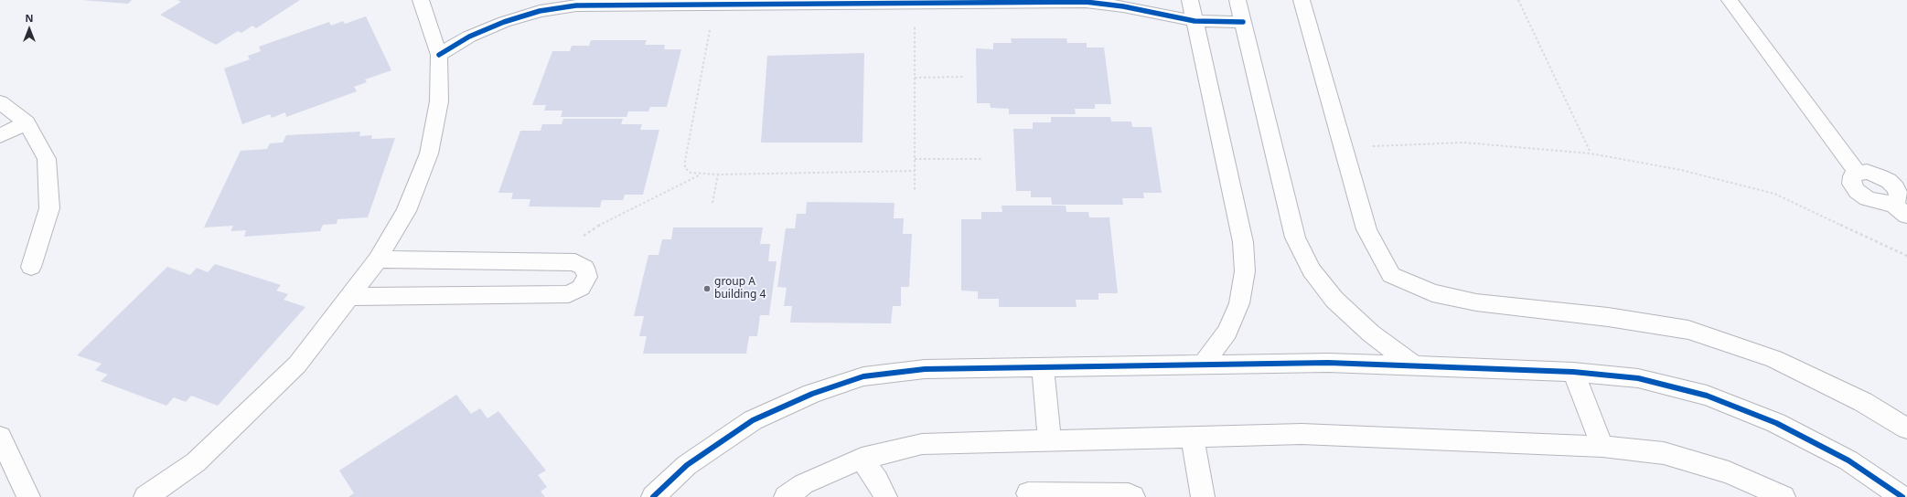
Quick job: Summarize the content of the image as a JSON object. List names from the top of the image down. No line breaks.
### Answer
{"places":["group A building 4"],"north":"top"}
